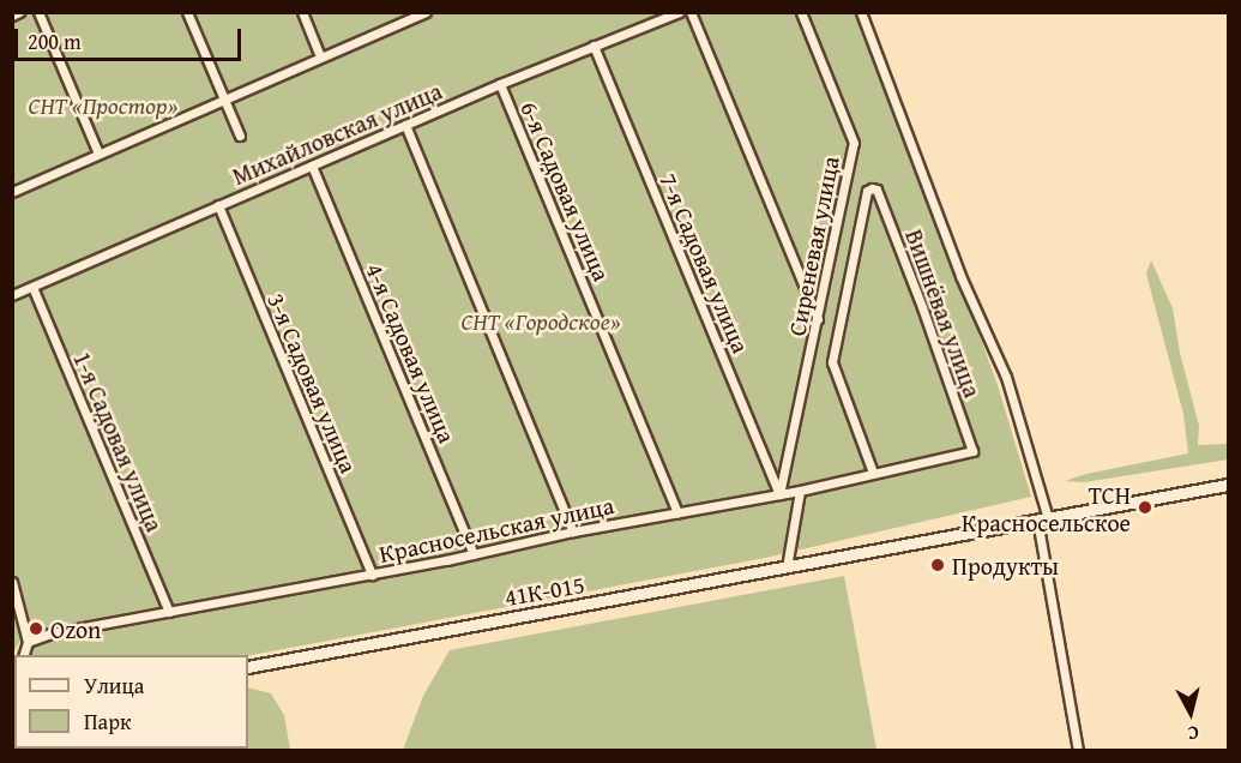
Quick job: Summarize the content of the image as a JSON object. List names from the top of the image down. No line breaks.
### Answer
{"streets":{"main road":["41К-015"],"street":["Михайловская улица","6-я Садовая улица","Сиреневая улица","7-я Садовая улица","Вишнёвая улица","4-я Садовая улица","3-я Садовая улица","1-я Садовая улица","Красносельская улица"]},"crossings":[["Михайловская улица","6-я Садовая улица"],["Михайловская улица","7-я Садовая улица"],["Михайловская улица","4-я Садовая улица"],["Михайловская улица","3-я Садовая улица"],["Михайловская улица","1-я Садовая улица"],["6-я Садовая улица","Красносельская улица"],["Сиреневая улица","7-я Садовая улица"],["Сиреневая улица","Красносельская улица"],["7-я Садовая улица","Красносельская улица"],["Вишнёвая улица","Красносельская улица"],["4-я Садовая улица","Красносельская улица"],["3-я Садовая улица","Красносельская улица"],["1-я Садовая улица","Красносельская улица"]],"parks":["СНТ «Простор»","СНТ «Городское»"],"places":["ТСН Красносельское","Продукты","Ozon"],"legend":["Улица","Парк"],"scale_bar":"200 m","north":"bottom"}
